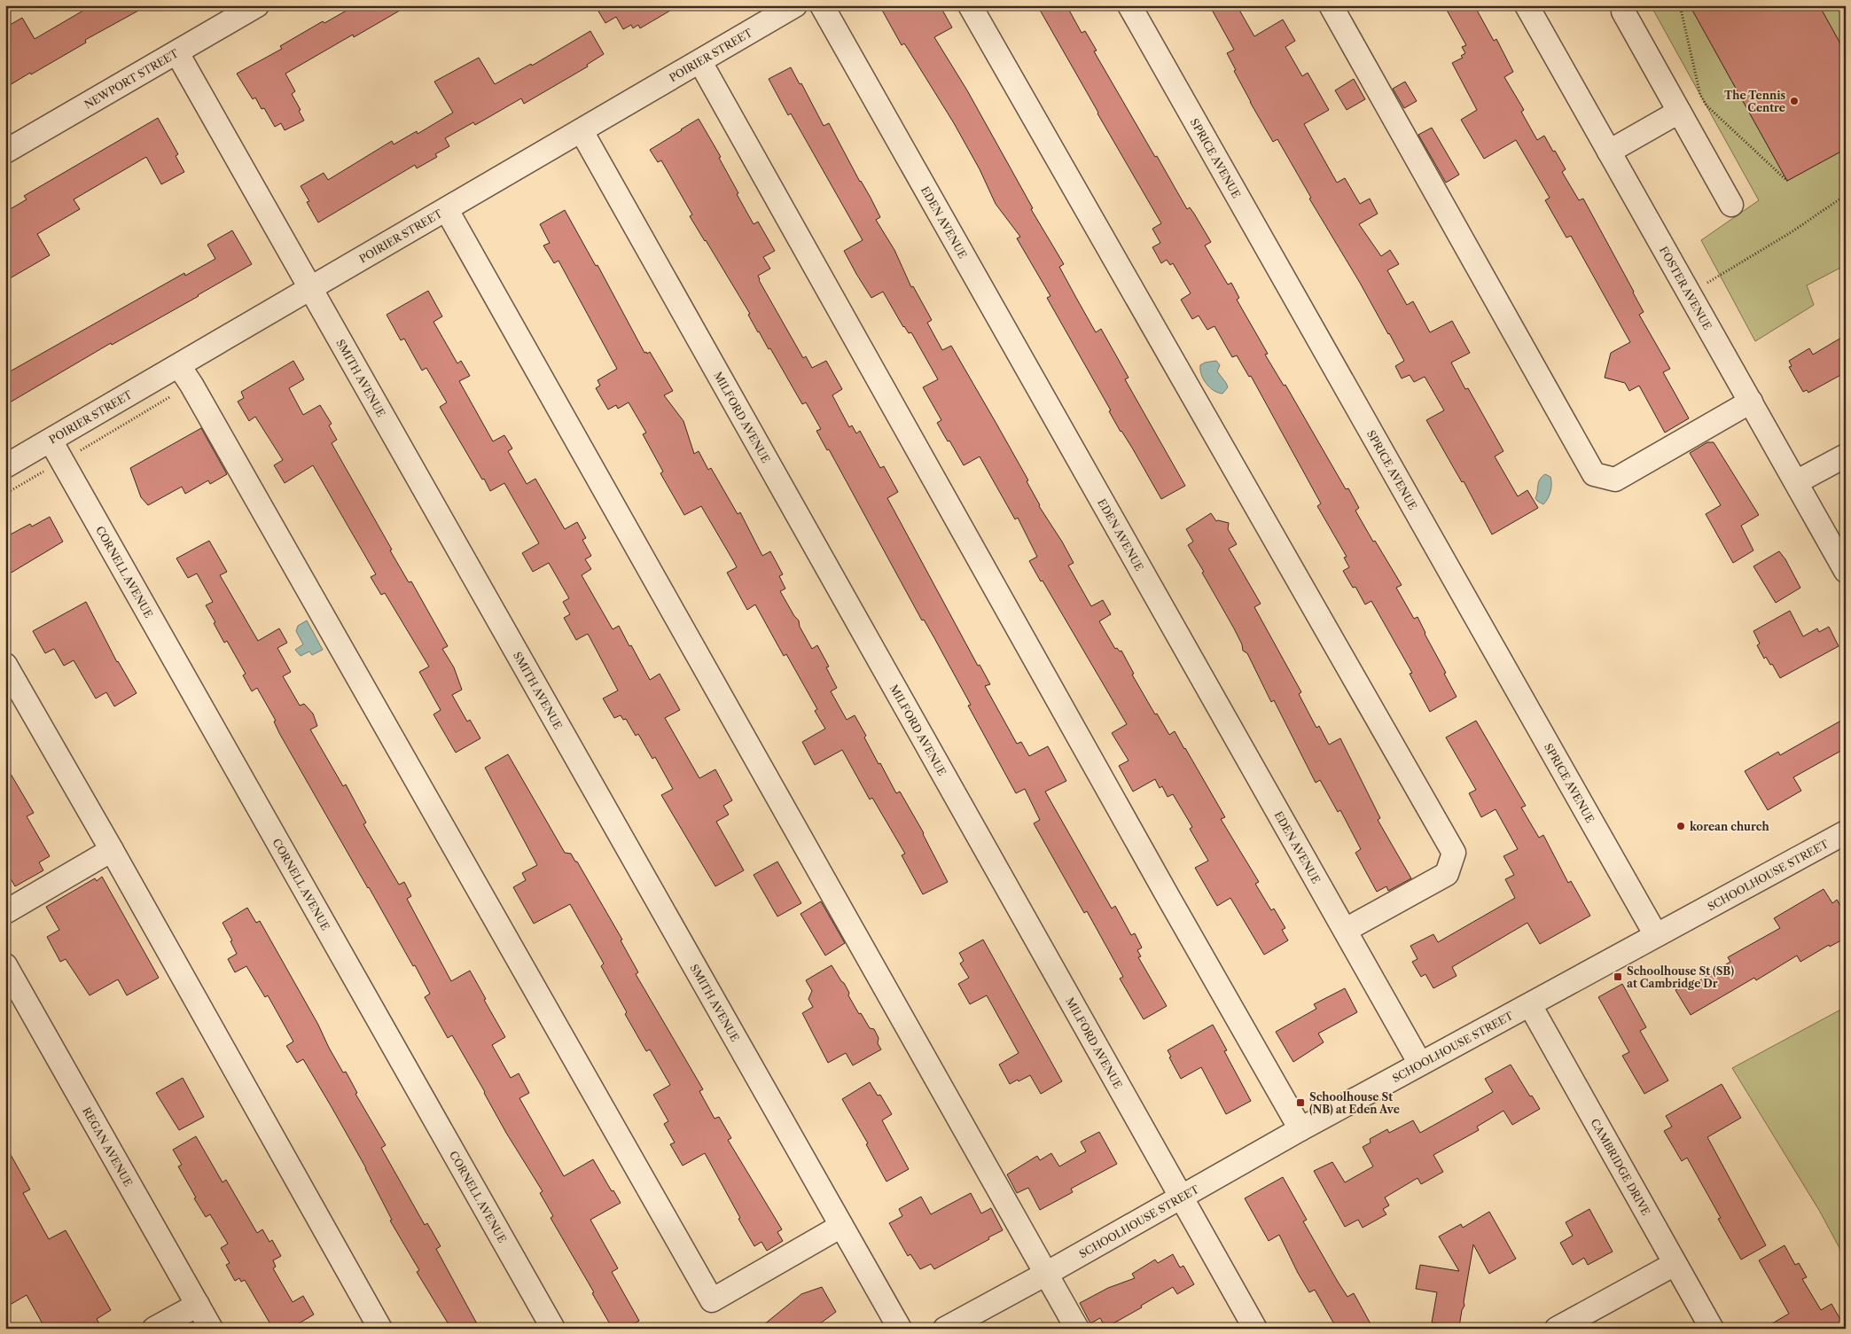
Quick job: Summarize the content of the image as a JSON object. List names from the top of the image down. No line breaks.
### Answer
{"streets":{"street":["POIRIER STREET","NEWPORT STREET","SPRICE AVENUE","EDEN AVENUE","FOSTER AVENUE","SMITH AVENUE","MILFORD AVENUE","CORNELL AVENUE","SCHOOLHOUSE STREET","REGAN AVENUE","CAMBRIDGE DRIVE"]},"crossings":[["POIRIER STREET","SMITH AVENUE"],["POIRIER STREET","MILFORD AVENUE"],["POIRIER STREET","CORNELL AVENUE"],["NEWPORT STREET","SMITH AVENUE"],["SPRICE AVENUE","SCHOOLHOUSE STREET"],["EDEN AVENUE","SCHOOLHOUSE STREET"],["MILFORD AVENUE","SCHOOLHOUSE STREET"],["SCHOOLHOUSE STREET","CAMBRIDGE DRIVE"]],"places":{"other":["The Tennis Centre","korean church"],"transit":["Schoolhouse St (SB) at Cambridge Dr","Schoolhouse St (NB) at Eden Ave"]}}
